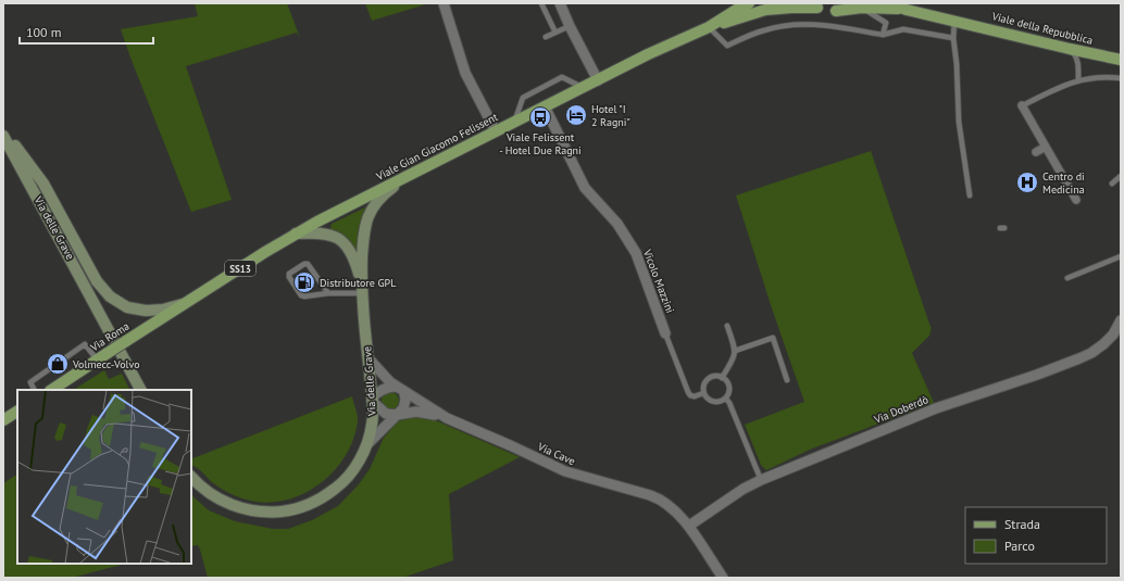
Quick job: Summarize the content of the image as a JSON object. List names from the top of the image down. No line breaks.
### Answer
{"streets":{"main road":["Viale della Repubblica","Viale Gian Giacomo Felissent","Via delle Grave","SS13","Via Roma"],"street":["Vicolo Mazzini","Via Doberdò","Via Cave"]},"crossings":[["Viale della Repubblica","Viale Gian Giacomo Felissent"],["Viale Gian Giacomo Felissent","Via delle Grave"],["Viale Gian Giacomo Felissent","Vicolo Mazzini"],["Viale Gian Giacomo Felissent","Via Roma"],["Via delle Grave","Via Cave"],["Via Doberdò","Via Cave"]],"places":{"hotel":["Hotel \"I 2 Ragni\""],"bus stop":["Viale Felissent - Hotel Due Ragni"],"hospital":["Centro di Medicina"],"fuel station":["Distributore GPL"],"shop":["Volmecc-Volvo"]},"legend":["Strada","Parco"],"scale_bar":"100 m"}
